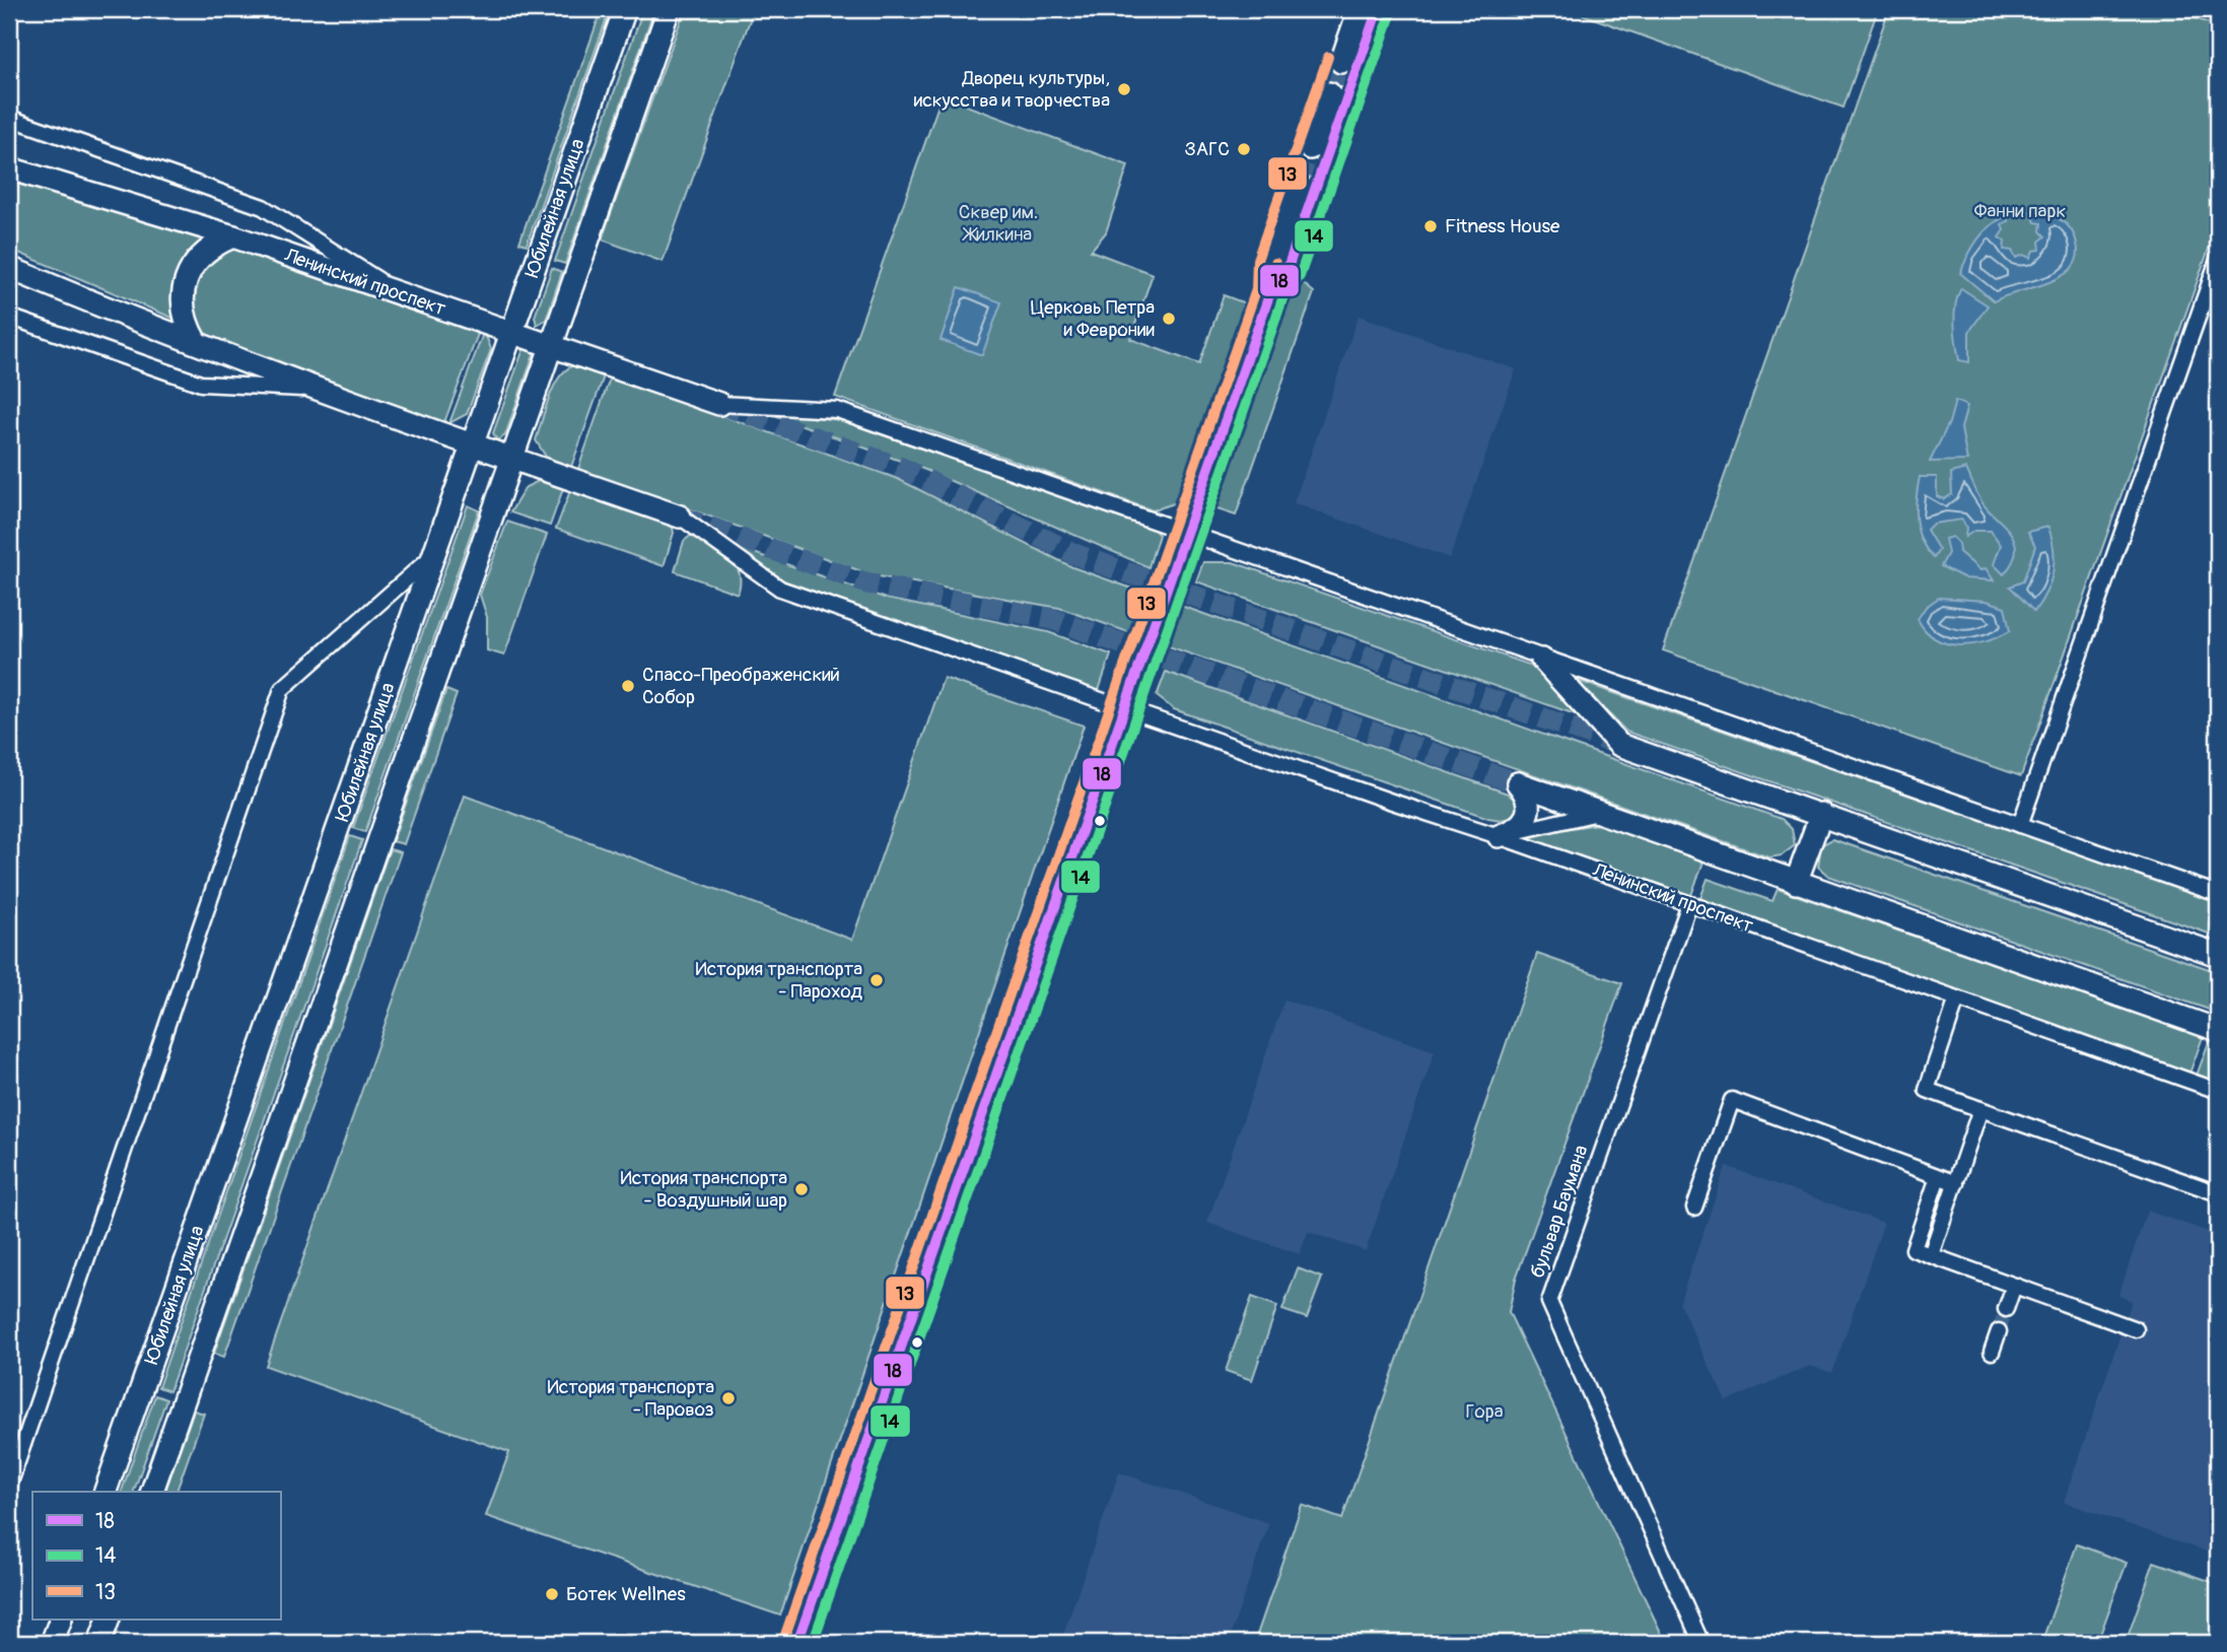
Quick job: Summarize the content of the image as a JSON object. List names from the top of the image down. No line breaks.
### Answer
{"streets":{"main road":["Юбилейная улица","Ленинский проспект"],"street":["бульвар Баумана"]},"crossings":[["Юбилейная улица","Ленинский проспект"],["Ленинский проспект","бульвар Баумана"]],"parks":["Фанни парк","Сквер им. Жилкина","Гора"],"places":["Дворец культуры, искусства и творчества","ЗАГС","Fitness House","Церковь Петра и Февронии","Спасо-Преображенский Собор","История транспорта - Пароход","История транспорта - Воздушный шар","История транспорта - Паровоз","Ботек Wellnes"],"lines":["transit line 18","transit line 14","transit line 13"],"legend":["18","14","13"]}
